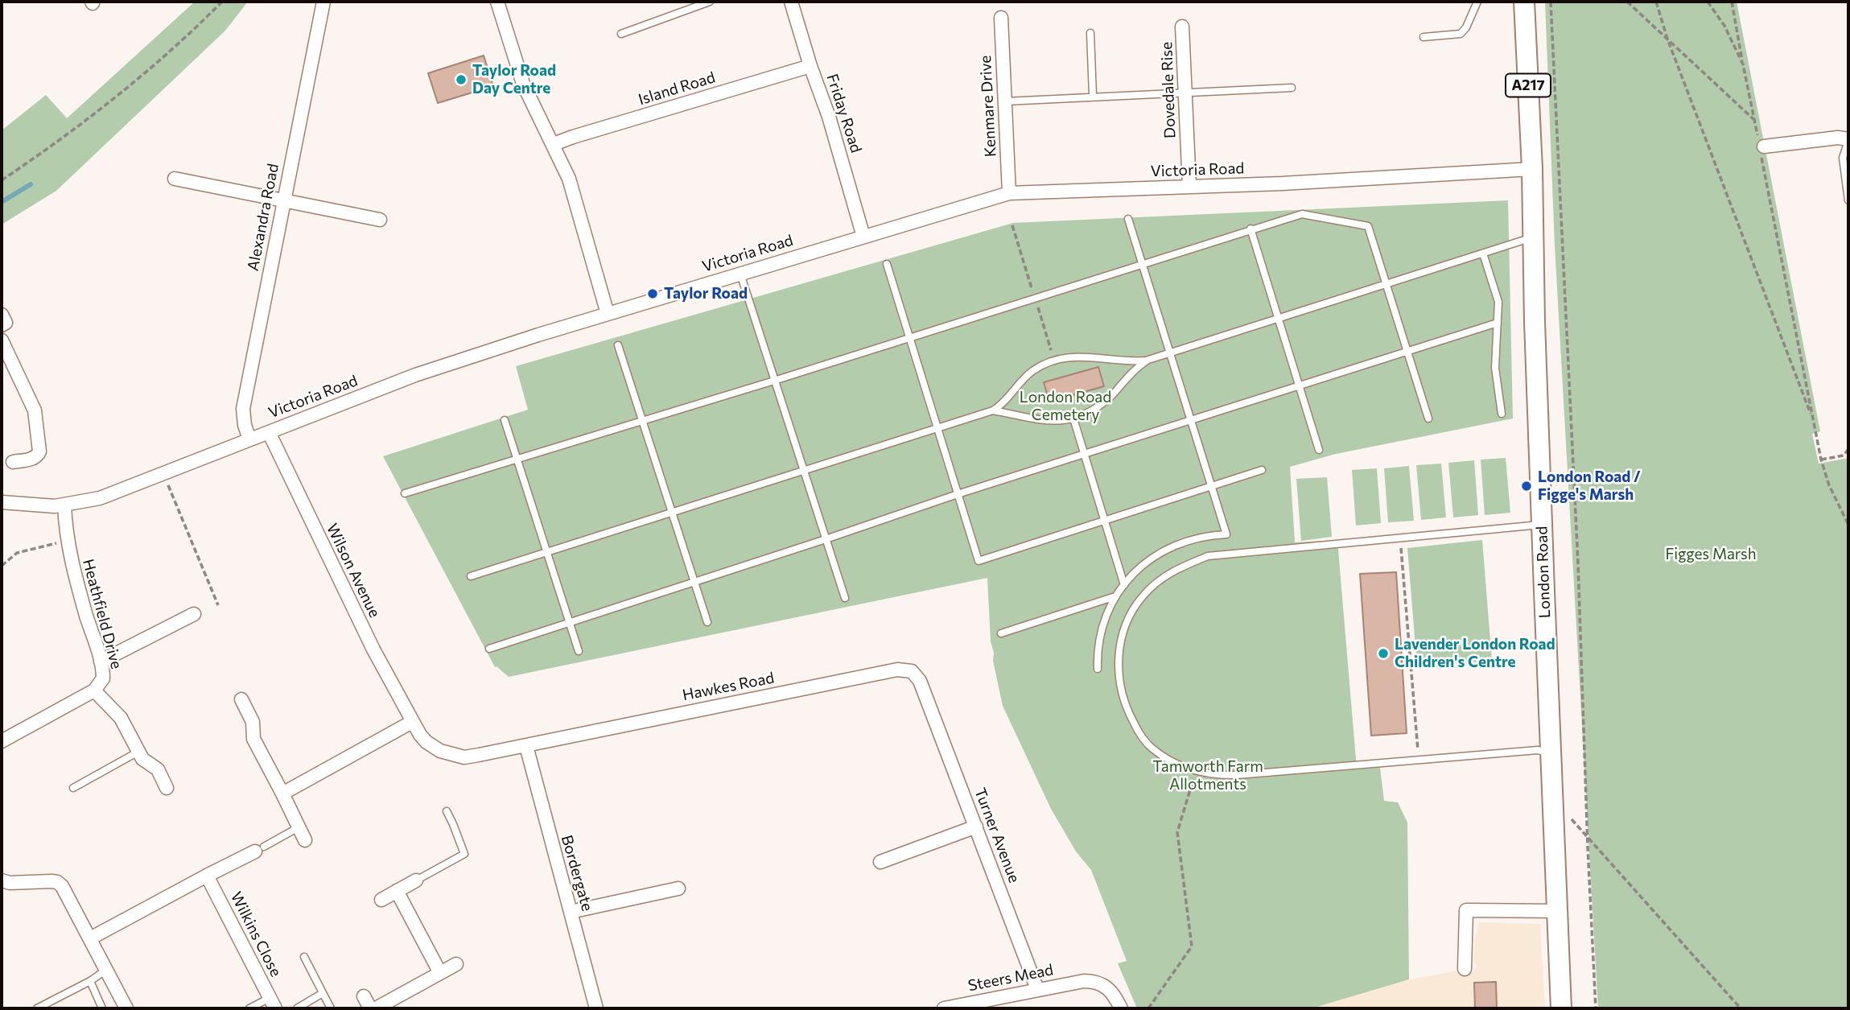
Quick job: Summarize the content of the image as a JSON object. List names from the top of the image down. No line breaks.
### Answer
{"streets":{"main road":["A217","London Road"],"street":["Island Road","Dovedale Rise","Kenmare Drive","Friday Road","Victoria Road","Alexandra Road","Wilson Avenue","Heathfield Drive","Hawkes Road","Turner Avenue","Bordergate","Wilkins Close","Steers Mead"]},"crossings":[["Island Road","Friday Road"],["Dovedale Rise","Victoria Road"],["Kenmare Drive","Victoria Road"],["Friday Road","Victoria Road"],["Victoria Road","Alexandra Road"],["Victoria Road","Wilson Avenue"],["Victoria Road","London Road"],["Victoria Road","Heathfield Drive"],["Wilson Avenue","Hawkes Road"],["Wilson Avenue","Bordergate"],["Hawkes Road","Turner Avenue"],["Hawkes Road","Bordergate"],["Turner Avenue","Steers Mead"]],"parks":["London Road Cemetery","Figges Marsh","Tamworth Farm Allotments"],"places":["Taylor Road Day Centre","Taylor Road","London Road / Figge's Marsh","Lavender London Road Children's Centre"]}
